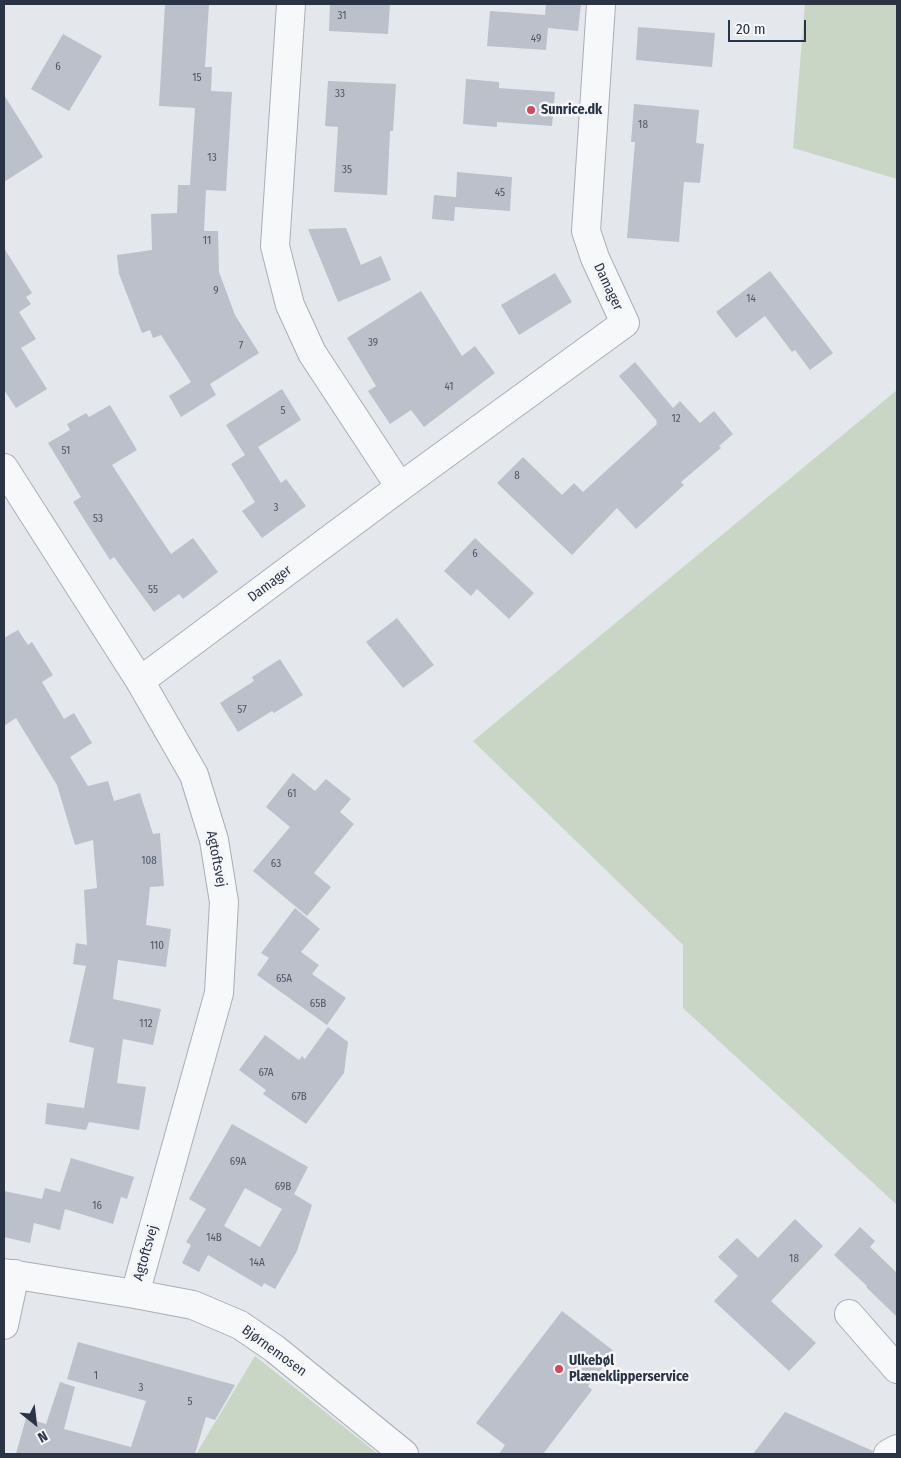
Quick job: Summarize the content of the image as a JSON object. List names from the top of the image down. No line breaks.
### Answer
{"streets":{"street":["Damager","Agtoftsvej","Bjørnemosen"]},"crossings":[["Damager","Agtoftsvej"],["Agtoftsvej","Bjørnemosen"]],"places":["Sunrice.dk","Ulkebøl Plæneklipperservice"],"house_numbers":["31","49","6","15","33","18","13","35","45","11","9","14","39","7","41","5","12","51","8","3","53","6","55","57","61","108","63","110","65A","65B","112","67A","67B","69A","69B","16","14B","18","14A","1","3","5"],"scale_bar":"20 m","north":"bottom right"}
